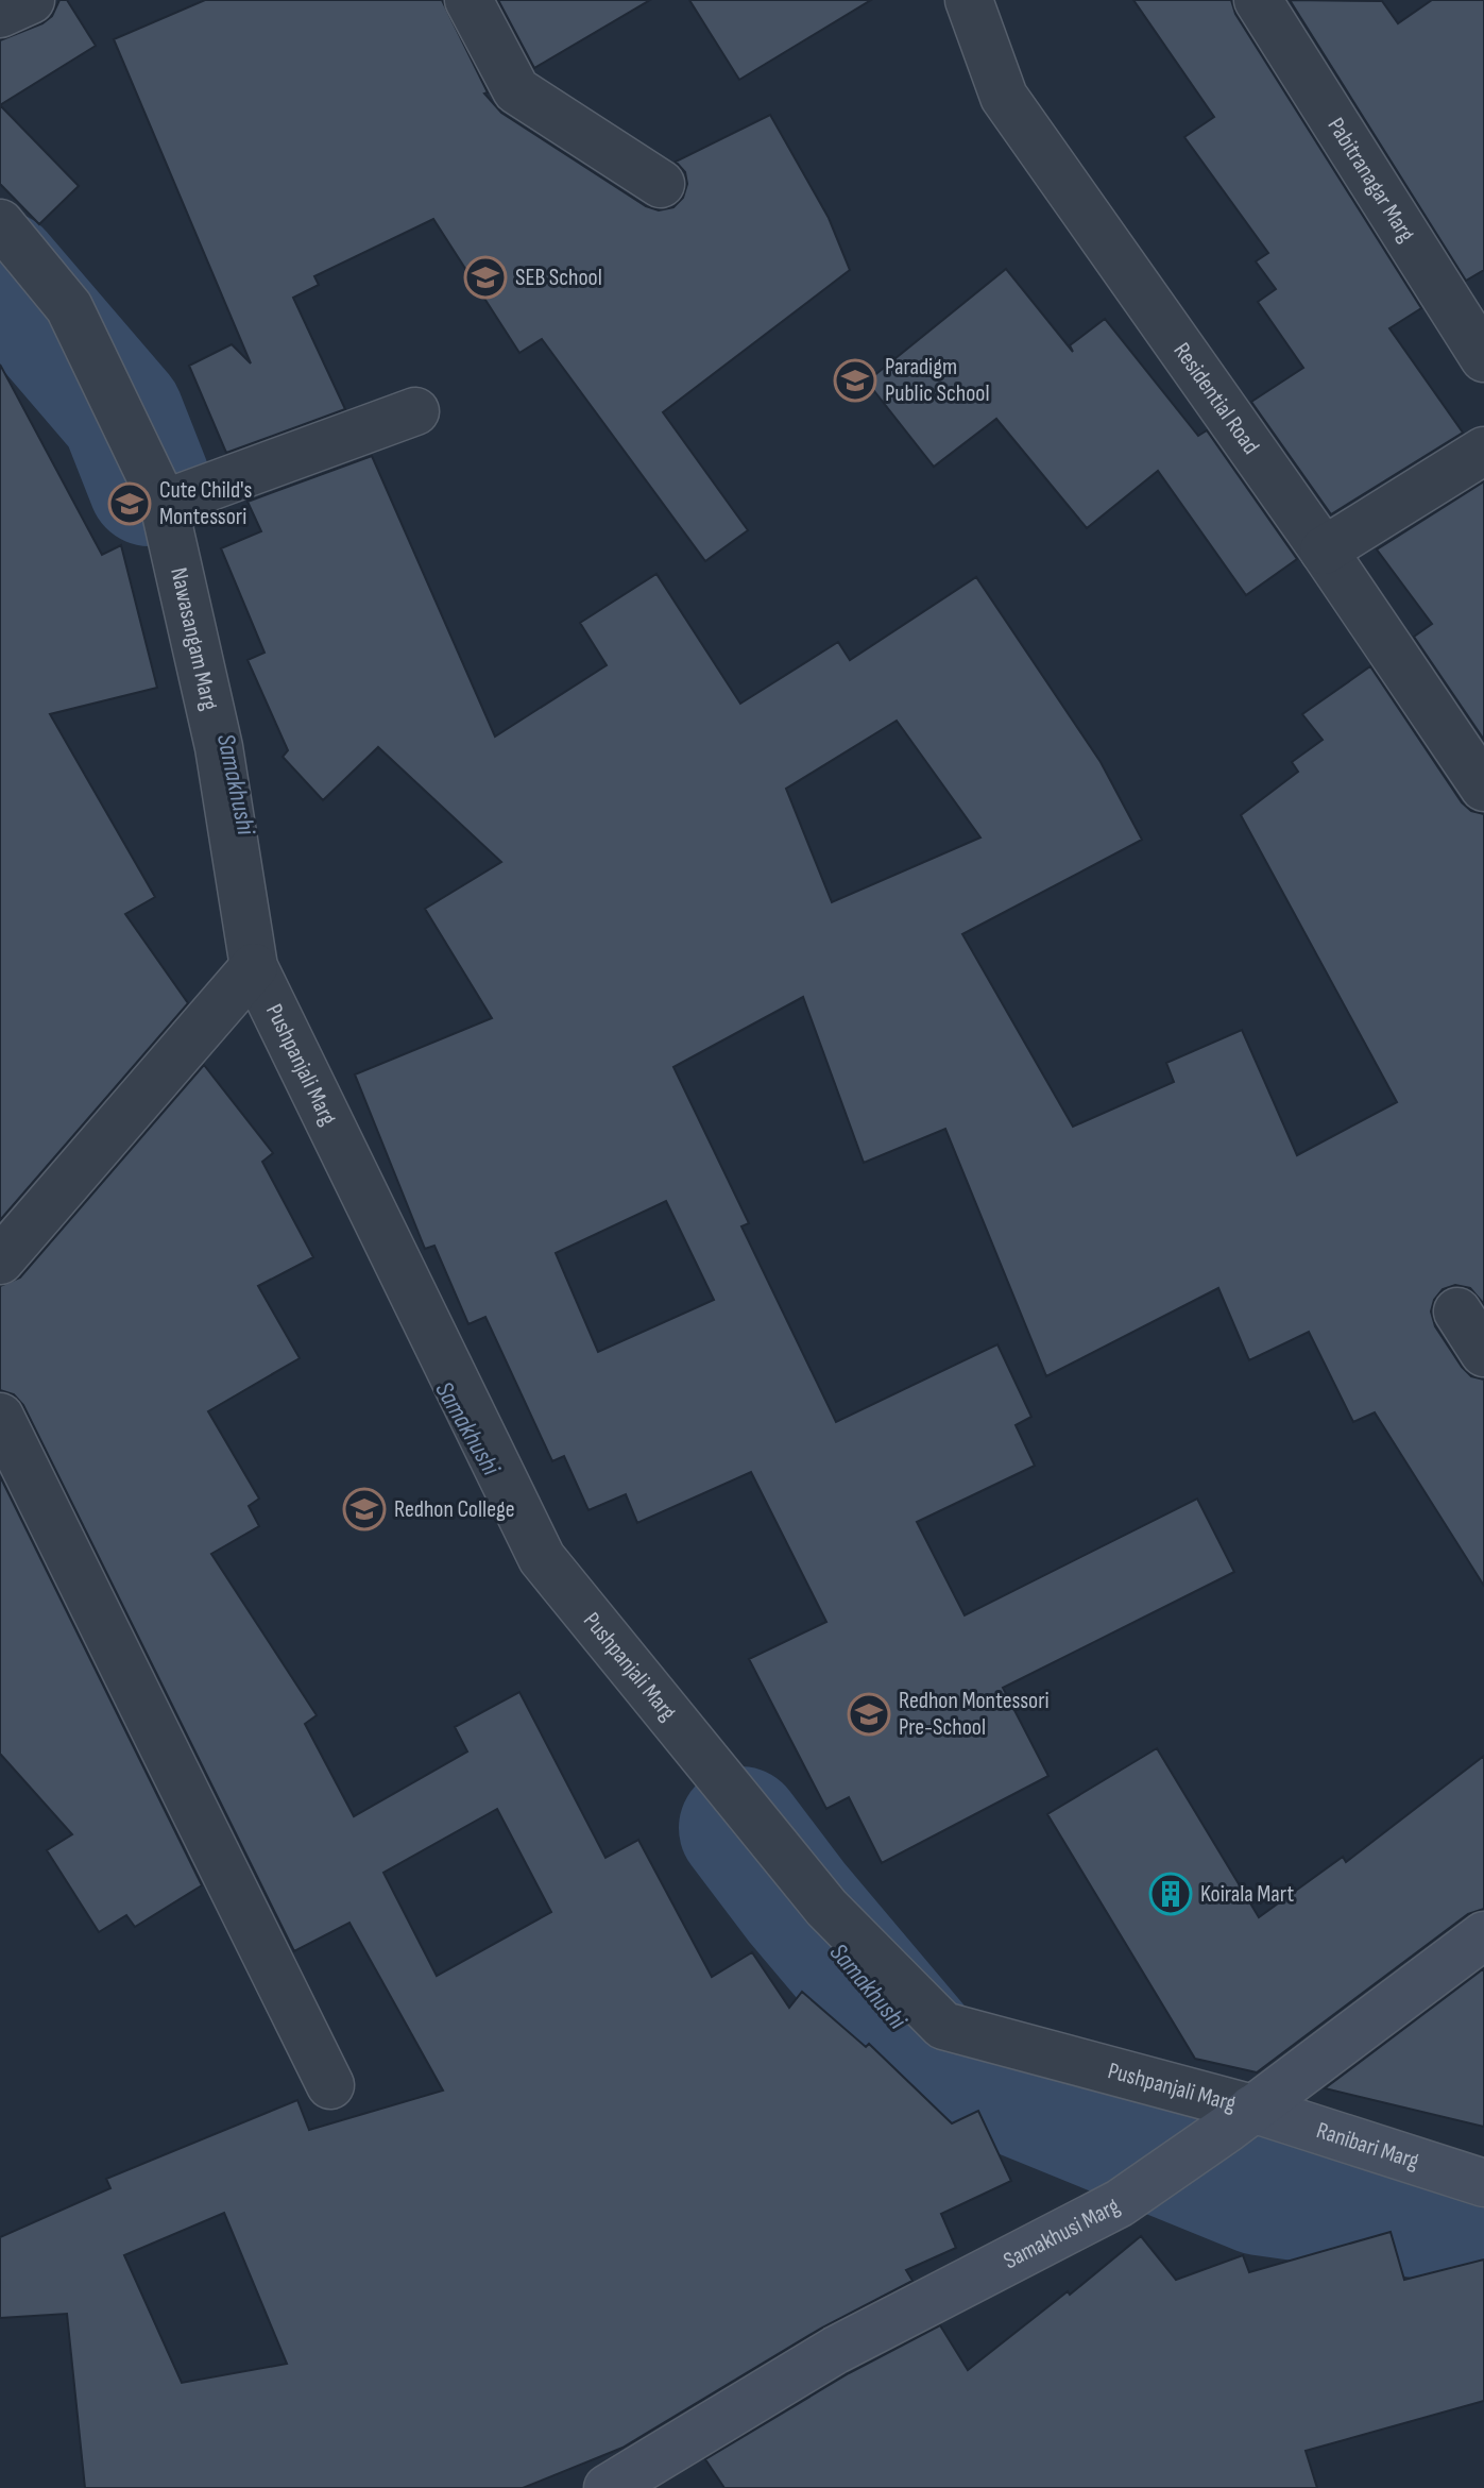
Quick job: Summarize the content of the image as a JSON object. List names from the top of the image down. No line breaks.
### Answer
{"streets":{"main road":["Ranibari Marg","Samakhusi Marg"],"street":["Pabitranagar Marg","Residential Road","Nawasangam Marg","Pushpanjali Marg"]},"crossings":[["Nawasangam Marg","Pushpanjali Marg"],["Pushpanjali Marg","Ranibari Marg"],["Pushpanjali Marg","Samakhusi Marg"],["Ranibari Marg","Samakhusi Marg"]],"water":["Samakhushi"],"places":{"school or university":["SEB School","Paradigm Public School","Cute Child's Montessori","Redhon College","Redhon Montessori Pre-School"],"building":["Koirala Mart"]}}
